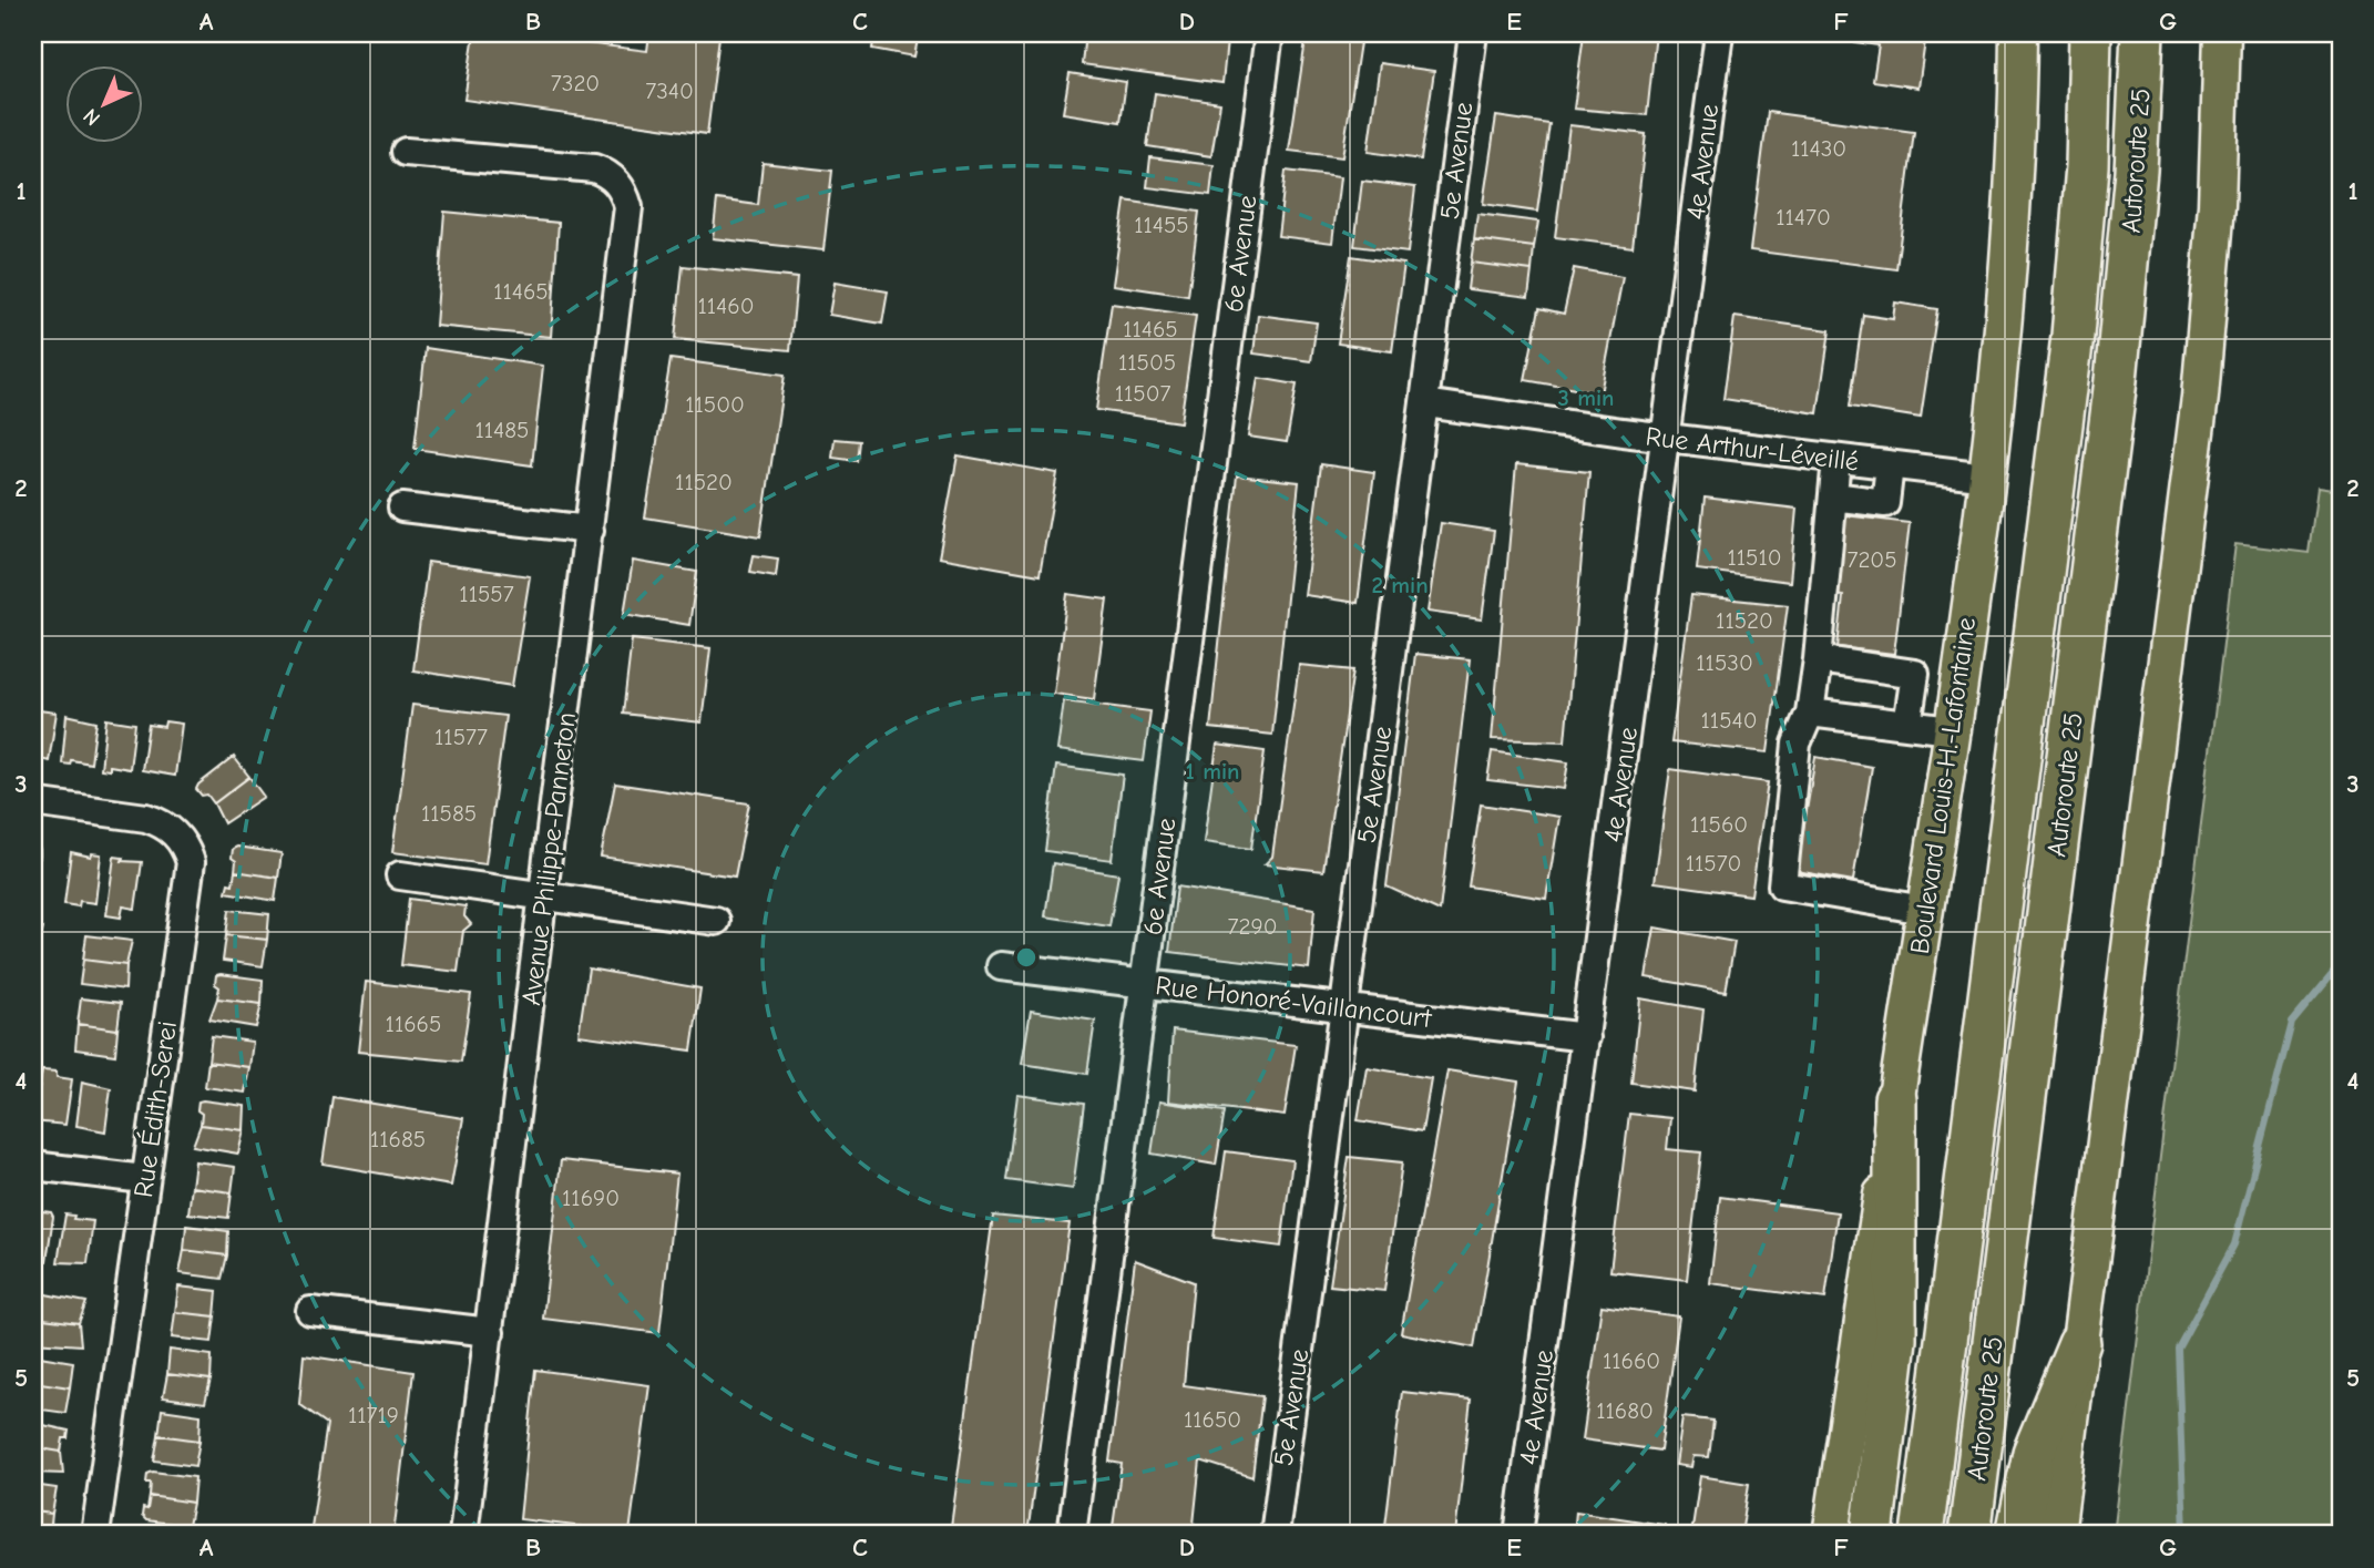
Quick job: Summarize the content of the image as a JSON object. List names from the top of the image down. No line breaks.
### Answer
{"streets":{"highway":["Autoroute 25"],"main road":["Boulevard Louis-H.-Lafontaine"],"street":["5e Avenue","4e Avenue","6e Avenue","Rue Arthur-Léveillé","Avenue Philippe-Panneton","Rue Honoré-Vaillancourt","Rue Édith-Serei"]},"crossings":[["5e Avenue","Rue Arthur-Léveillé"],["5e Avenue","Rue Honoré-Vaillancourt"],["4e Avenue","Rue Arthur-Léveillé"],["4e Avenue","Rue Honoré-Vaillancourt"],["6e Avenue","Rue Honoré-Vaillancourt"],["Rue Arthur-Léveillé","Boulevard Louis-H.-Lafontaine"]],"house_numbers":["7320","7340","11430","11470","11455","11465","11460","11465","11505","11507","11500","11485","11520","11510","7205","11557","11520","11530","11540","11577","11585","11560","11570","7290","11665","11685","11690","11660","11680","11719","11650"],"north":"bottom left","grid":{"columns":["A","B","C","D","E","F","G"],"rows":["1","2","3","4","5"]},"rings":["3 min","2 min","1 min"]}
